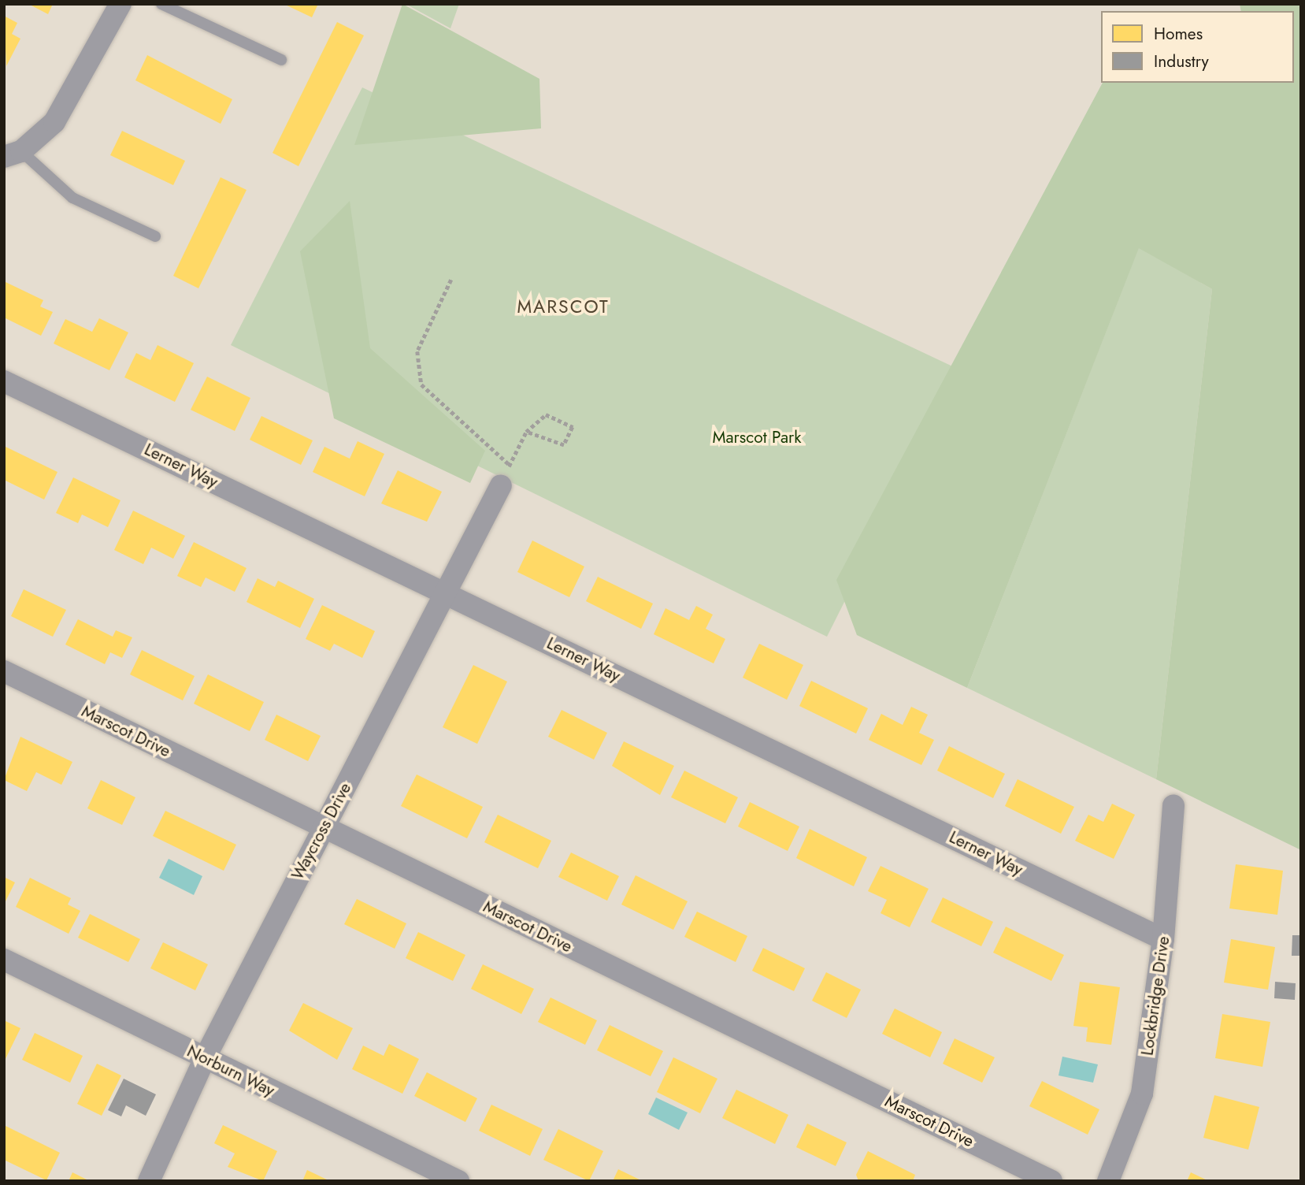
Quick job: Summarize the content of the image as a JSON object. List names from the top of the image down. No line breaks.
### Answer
{"streets":{"street":["Lerner Way","Marscot Drive","Waycross Drive","Lockbridge Drive","Norburn Way"]},"crossings":[["Lerner Way","Waycross Drive"],["Lerner Way","Lockbridge Drive"],["Marscot Drive","Waycross Drive"],["Waycross Drive","Norburn Way"]],"districts":["MARSCOT"],"parks":["Marscot Park"],"legend":["Homes","Industry"]}
